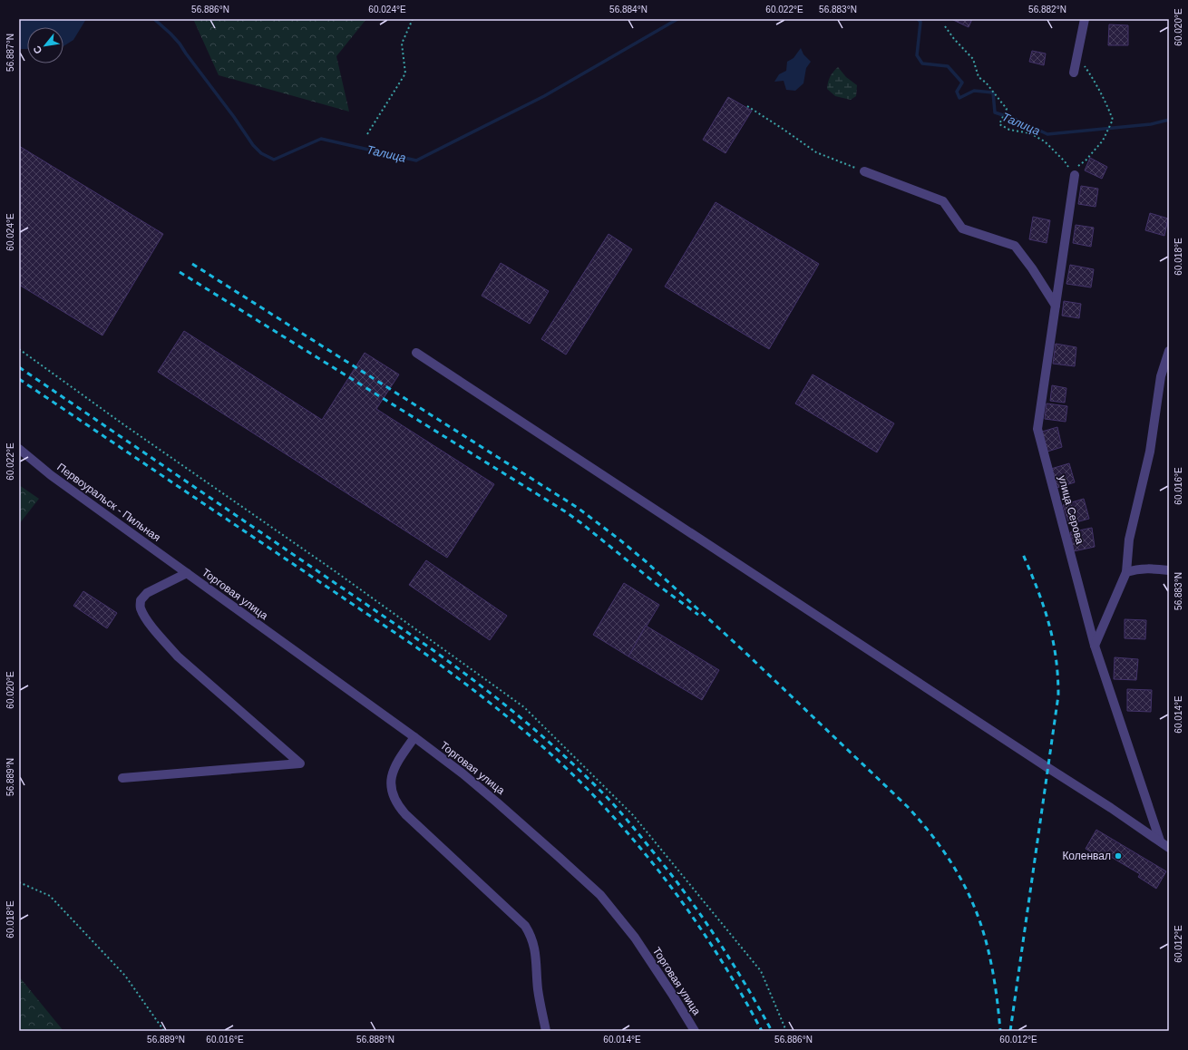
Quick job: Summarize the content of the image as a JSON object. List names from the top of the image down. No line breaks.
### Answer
{"streets":{"street":["Первоуральск - Пильная","улица Серова","Торговая улица"]},"crossings":[["Первоуральск - Пильная","Торговая улица"]],"water":["Талица"],"places":["Коленвал"],"north":"bottom left","coordinates":["56.886°N","60.024°E","56.884°N","60.022°E","56.883°N","56.882°N","60.020°E","56.887°N","60.018°E","60.016°E","60.014°E","56.889°N","60.012°E","56.888°N"]}
